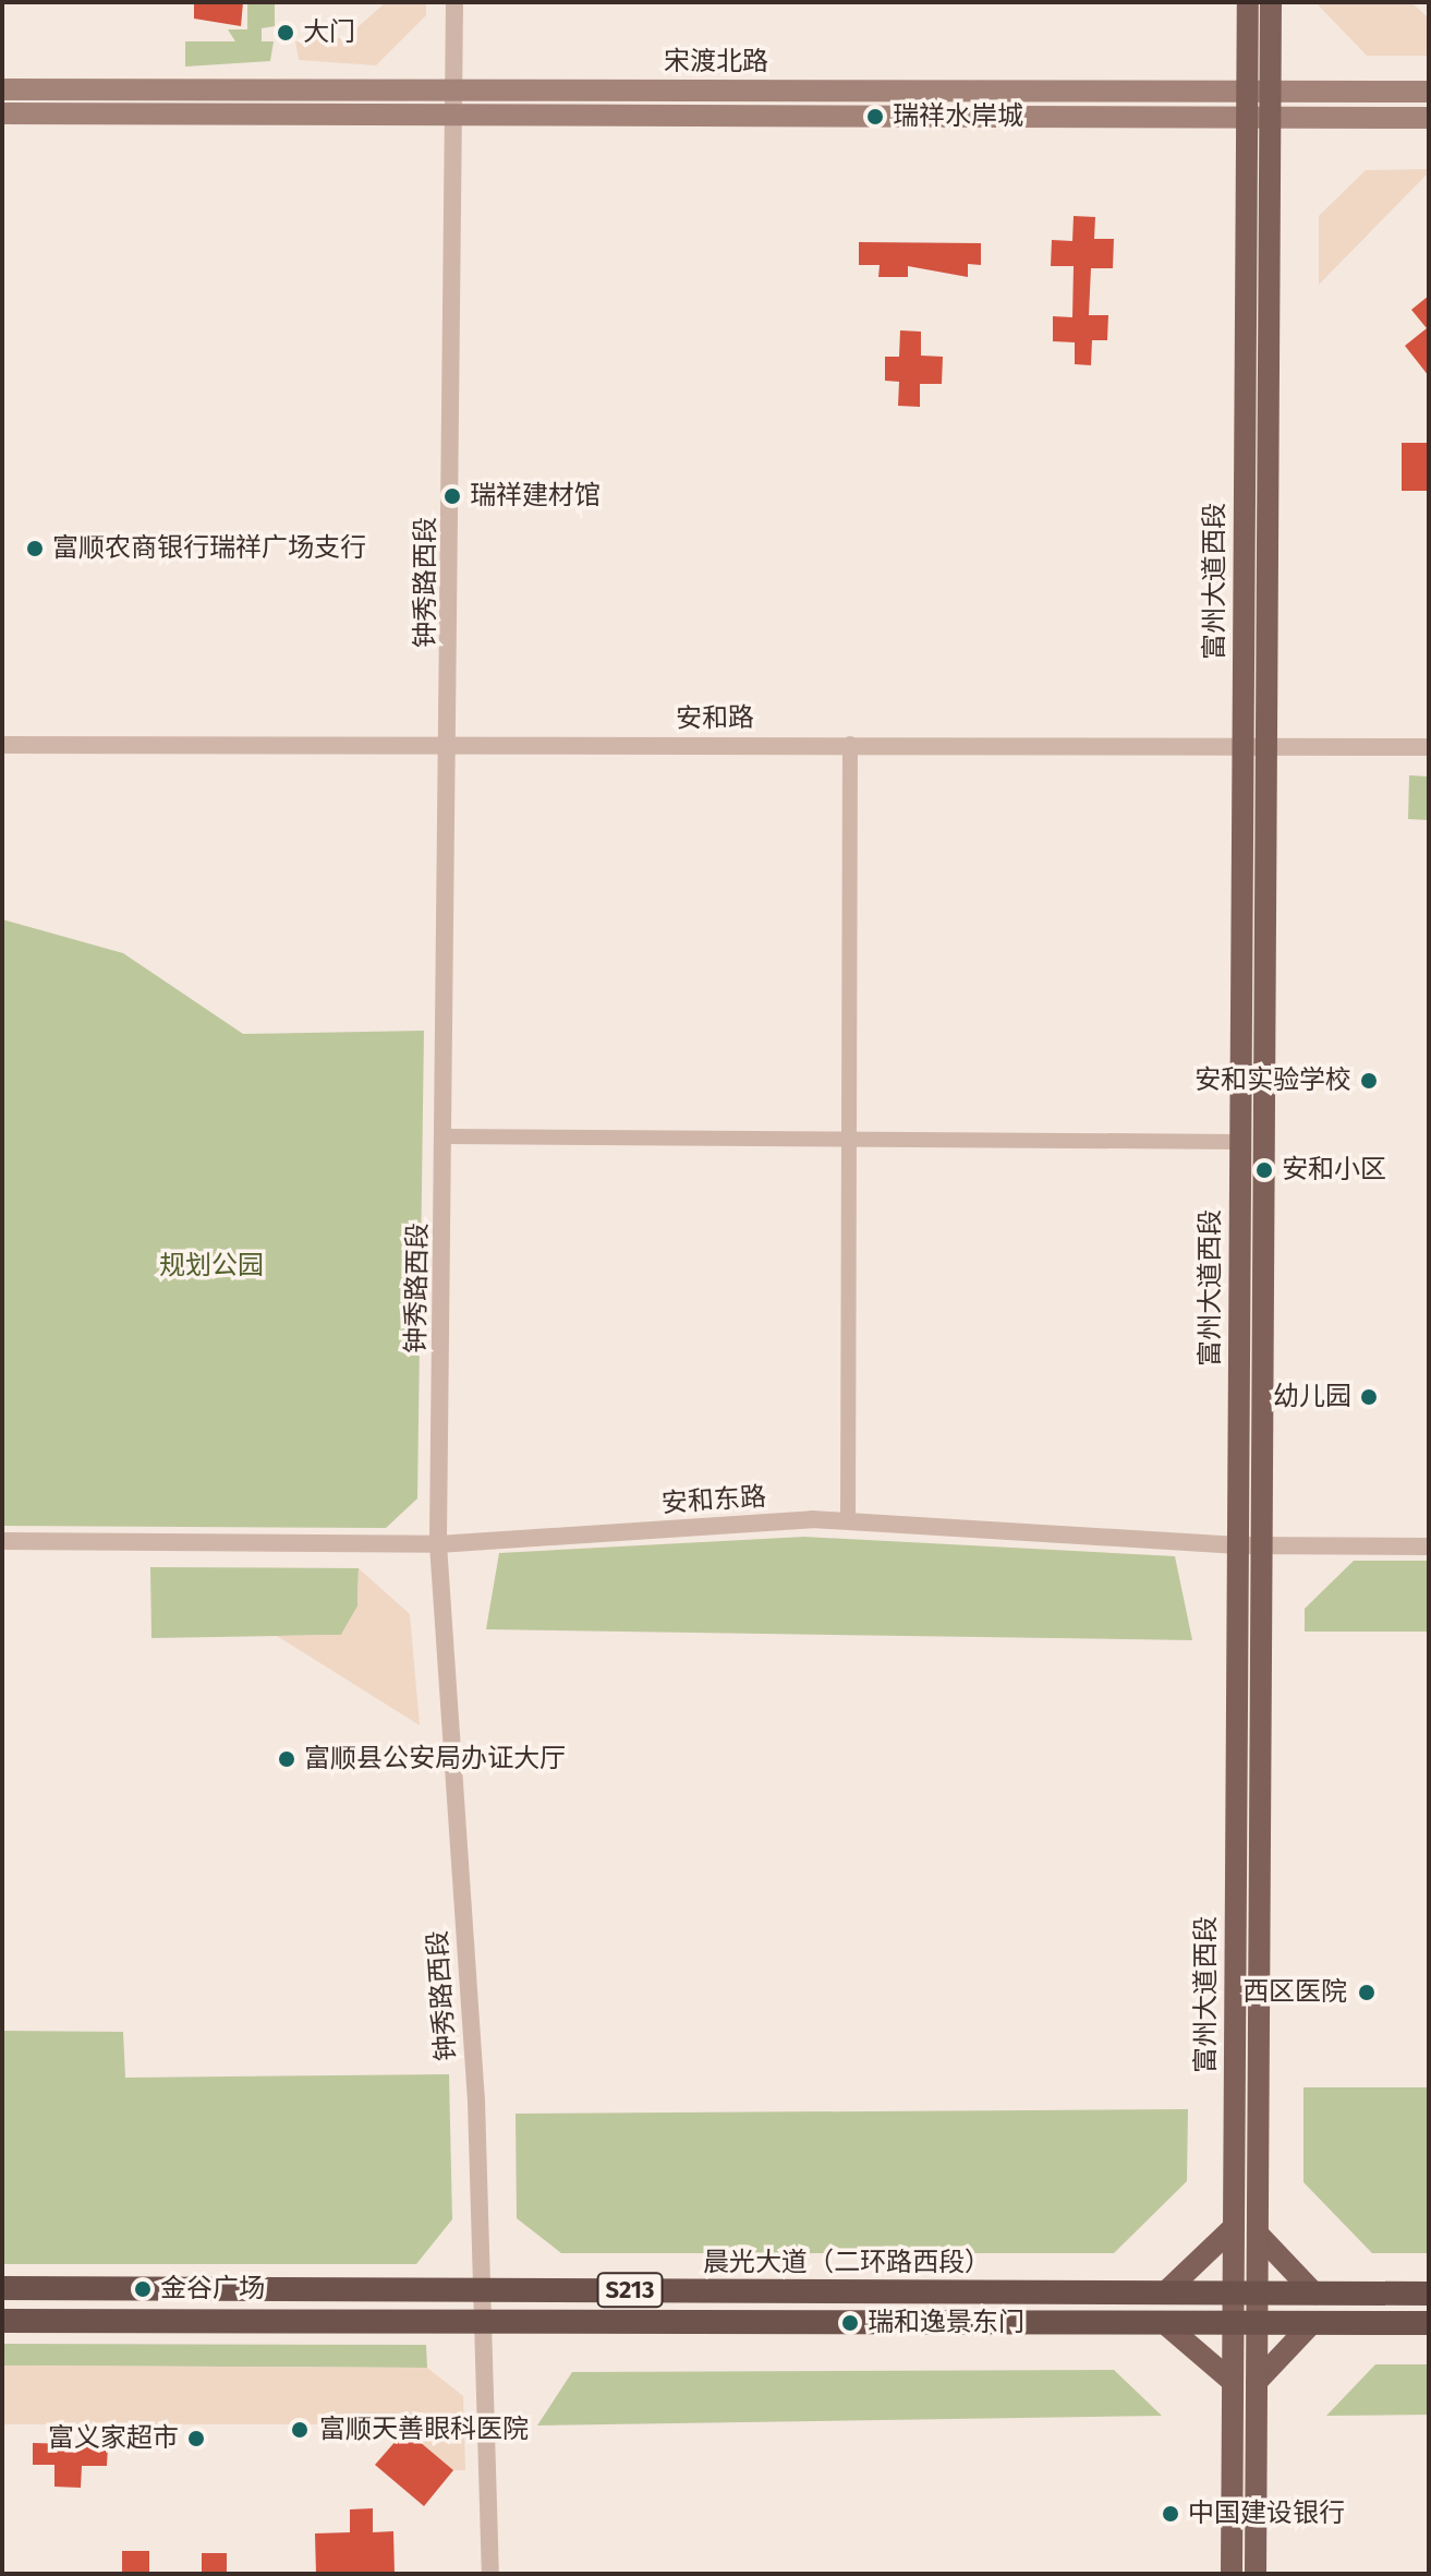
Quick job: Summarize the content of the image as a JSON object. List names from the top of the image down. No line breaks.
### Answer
{"streets":{"highway":["晨光大道（二环路西段）","S213"],"main road":["宋渡北路","富州大道西段"],"street":["钟秀路西段","安和路","安和东路"]},"crossings":[["宋渡北路","富州大道西段"],["宋渡北路","钟秀路西段"],["富州大道西段","安和路"],["富州大道西段","安和东路"],["富州大道西段","晨光大道（二环路西段）"],["富州大道西段","S213"],["钟秀路西段","安和路"],["钟秀路西段","安和东路"],["钟秀路西段","晨光大道（二环路西段）"],["钟秀路西段","S213"]],"parks":["规划公园"],"places":["大门","瑞祥水岸城","瑞祥建材馆","富顺农商银行瑞祥广场支行","安和实验学校","安和小区","幼儿园","富顺县公安局办证大厅","西区医院","金谷广场","瑞和逸景东门","富顺天善眼科医院","富义家超市","中国建设银行"]}
